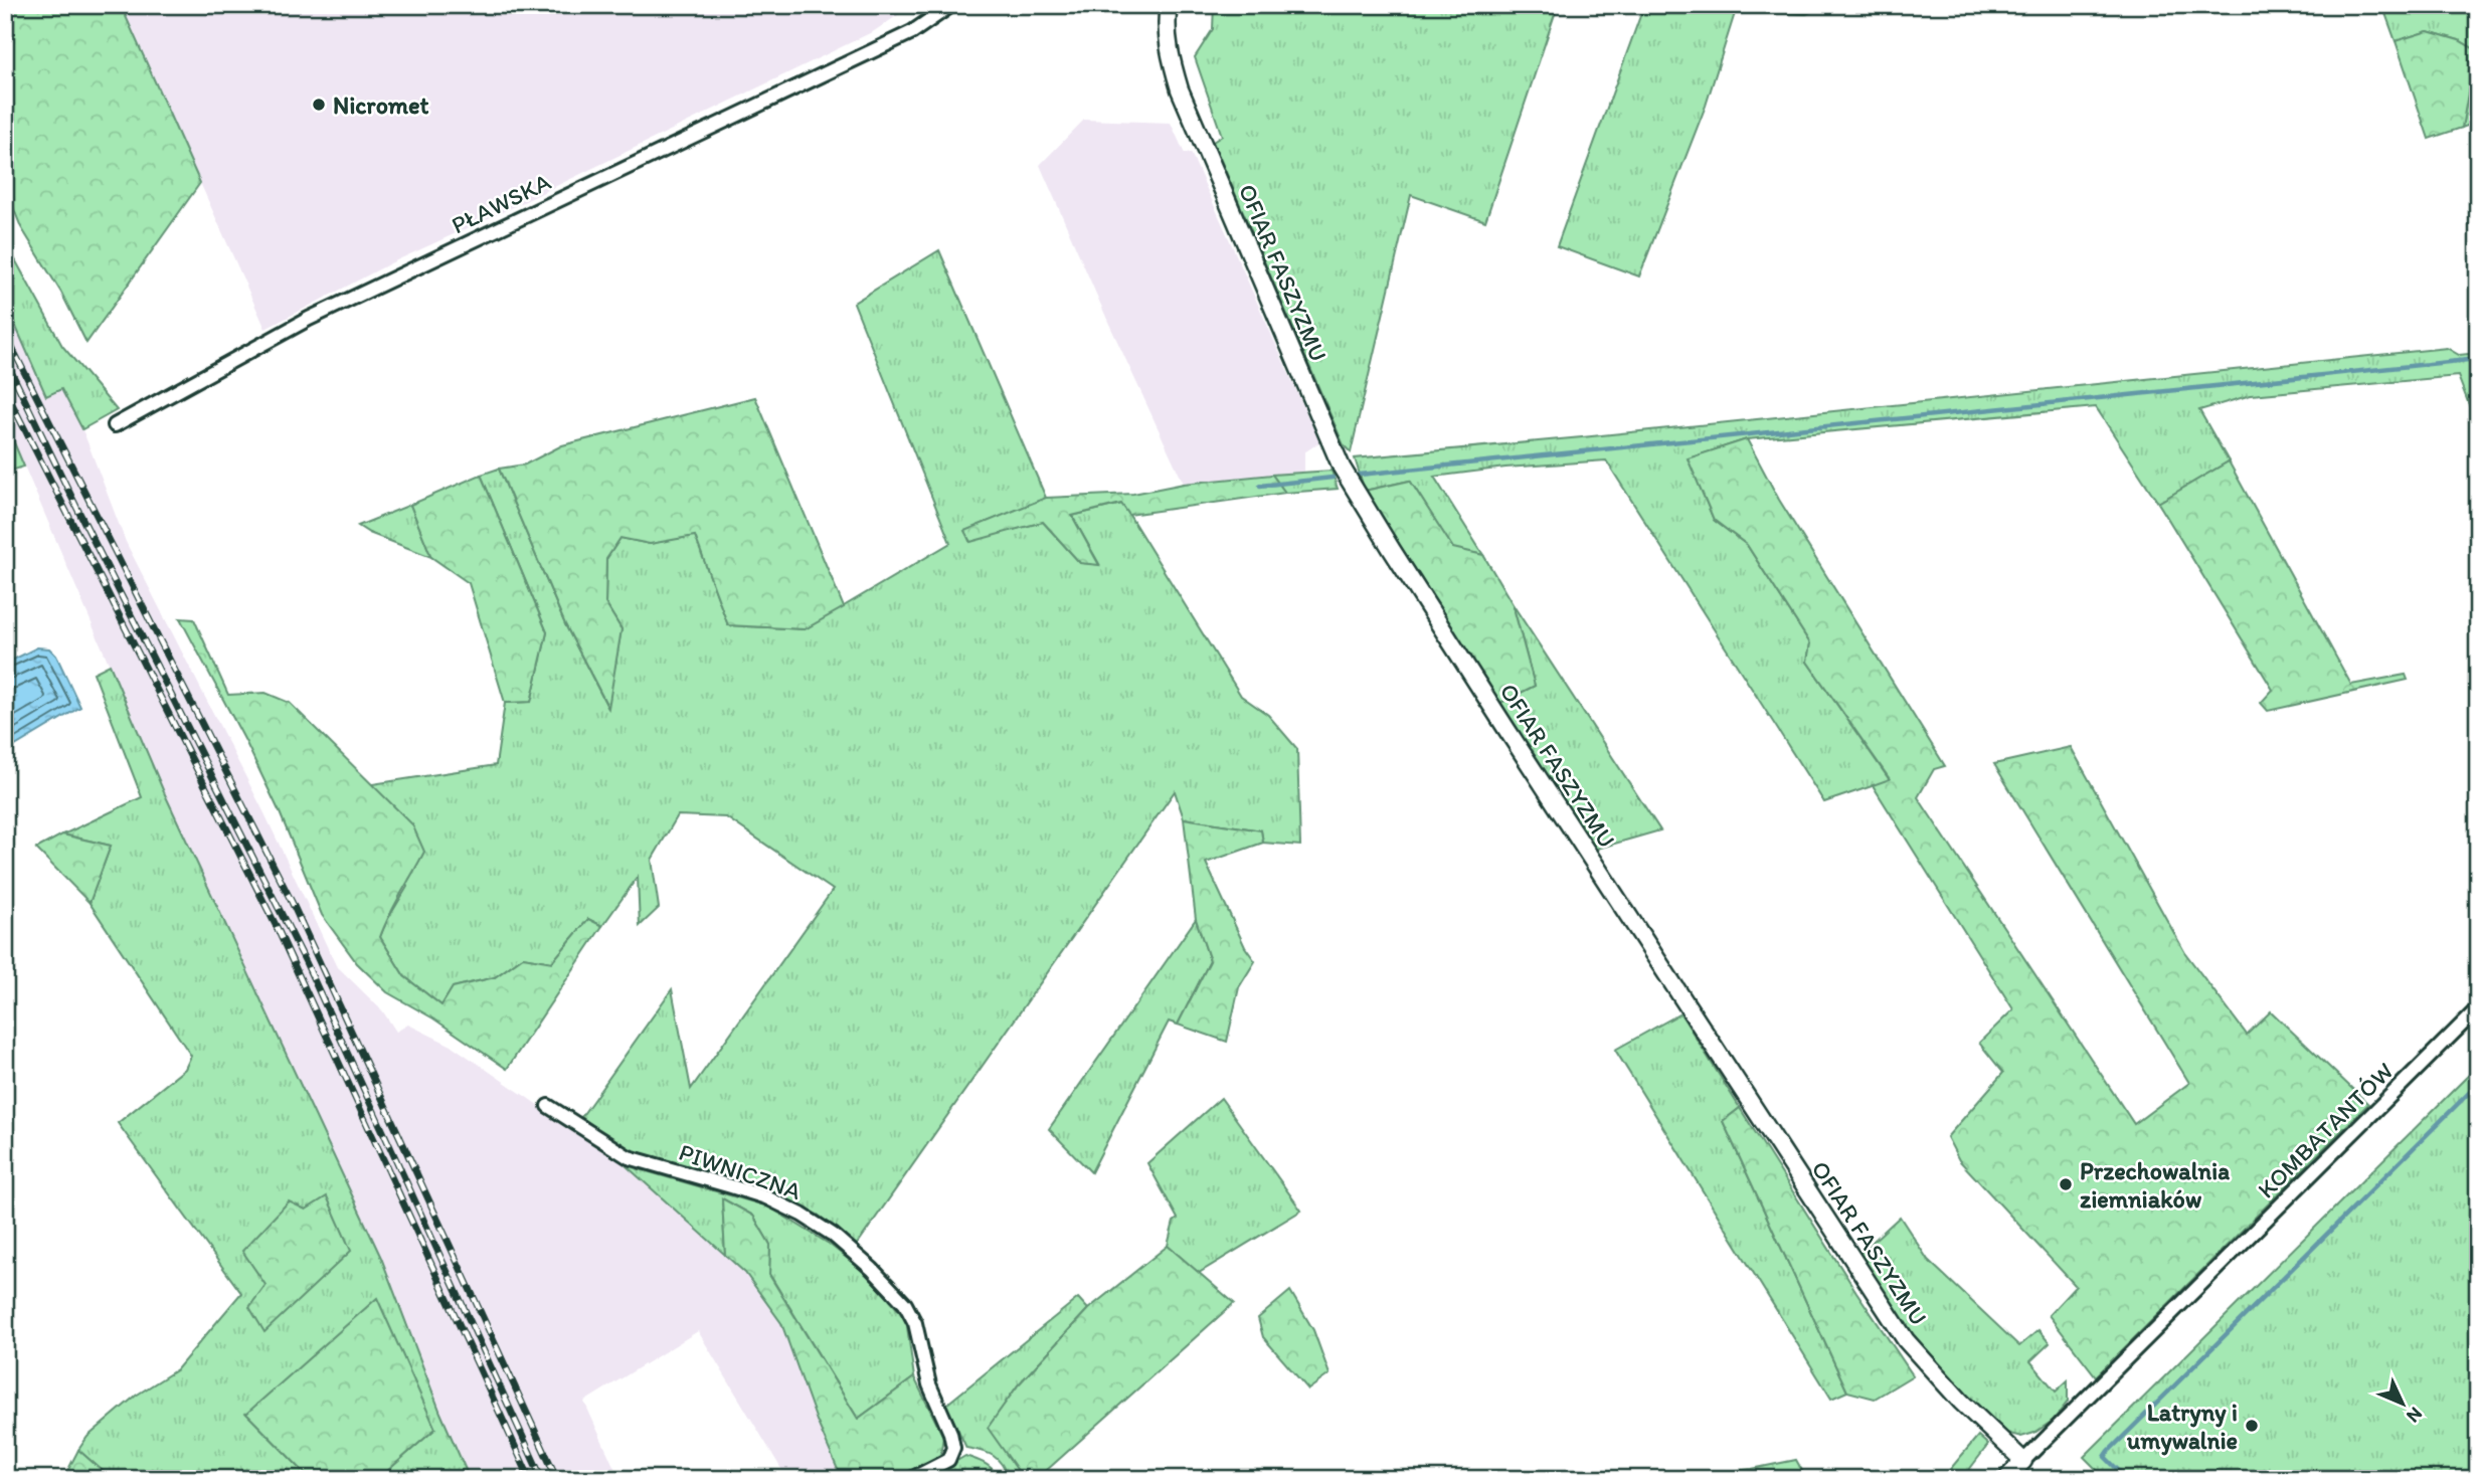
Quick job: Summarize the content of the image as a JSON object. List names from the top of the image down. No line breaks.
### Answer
{"streets":{"street":["PŁAWSKA","OFIAR FASZYZMU","KOMBATANTÓW","PIWNICZNA"]},"crossings":[["OFIAR FASZYZMU","KOMBATANTÓW"]],"places":["Nicromet","Przechowalnia ziemniaków","Latryny i umywalnie"],"north":"bottom right"}
